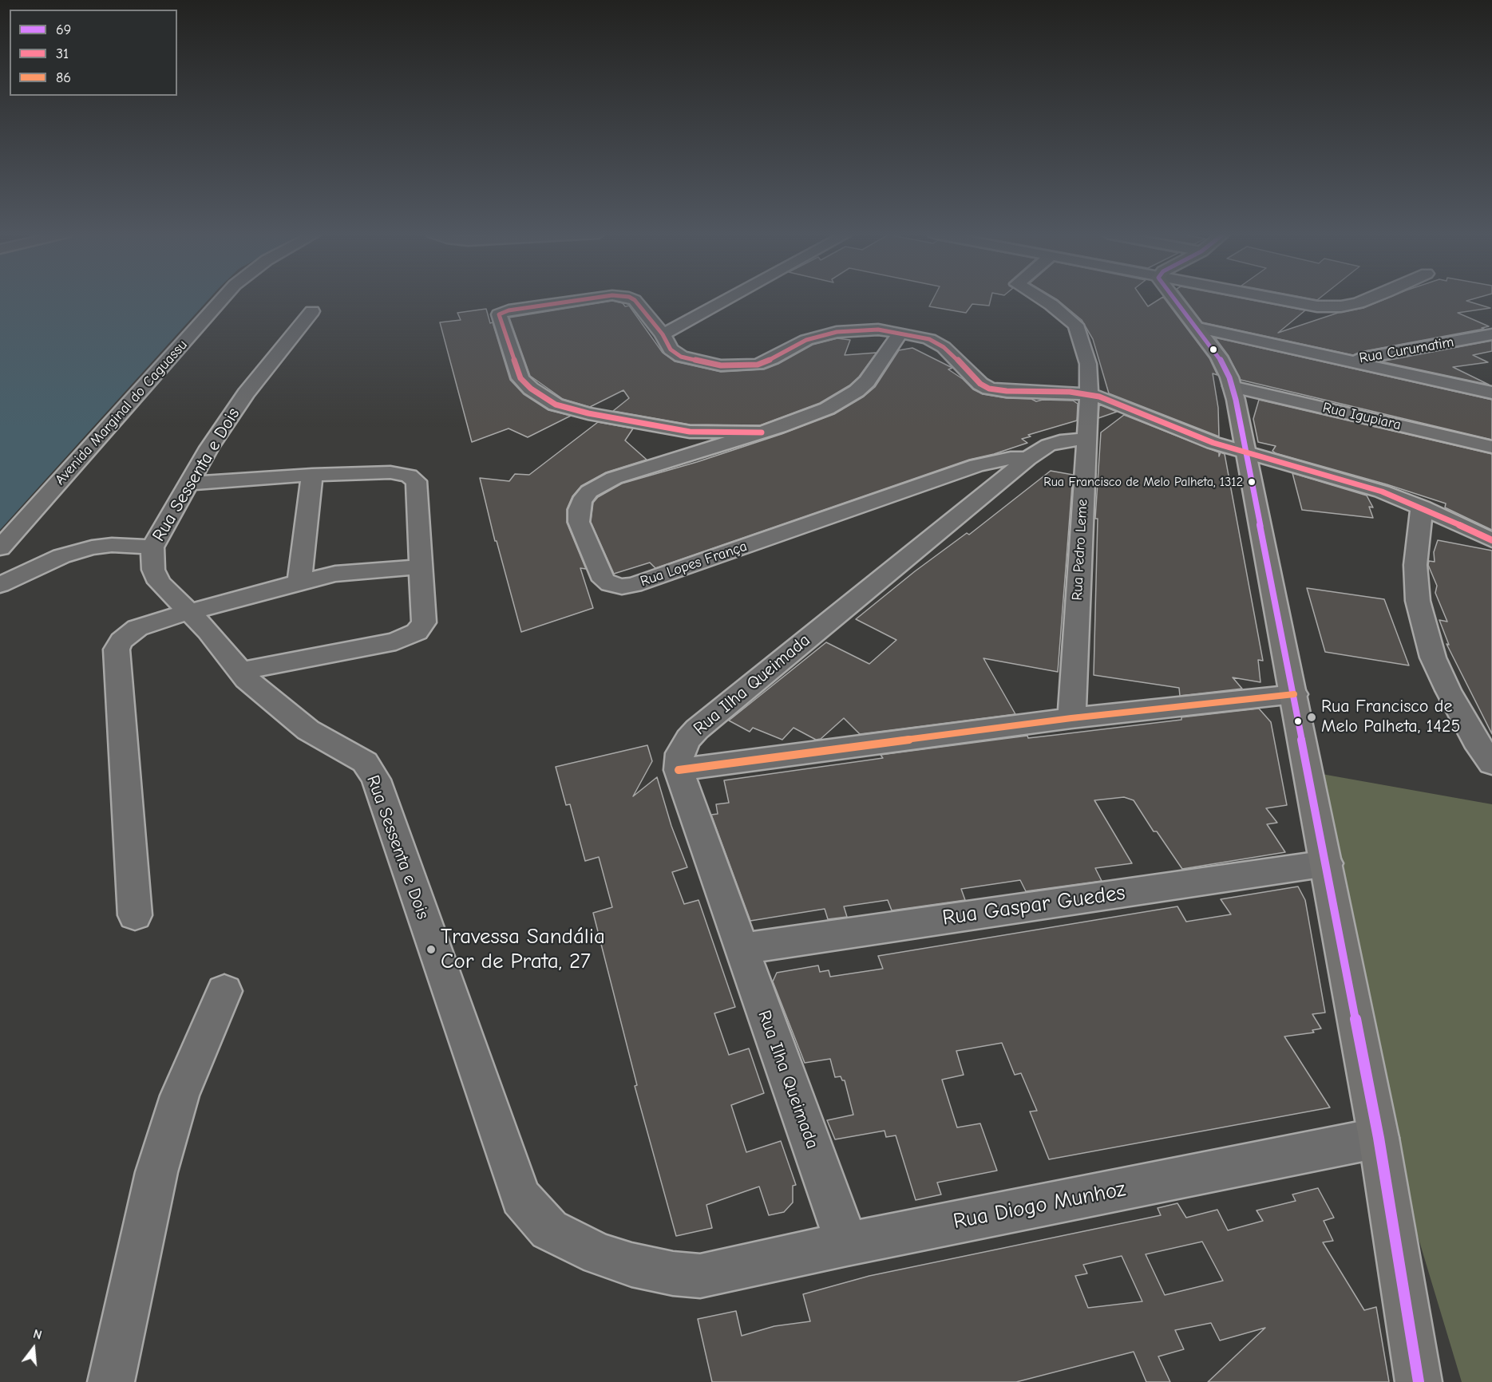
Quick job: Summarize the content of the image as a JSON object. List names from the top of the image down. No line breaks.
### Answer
{"streets":{"street":["Rua Curumatim","Avenida Marginal do Caguassu","Rua Igupiara","Rua Sessenta e Dois","Rua Pedro Leme","Rua Lopes França","Rua Ilha Queimada","Rua Gaspar Guedes","Rua Diogo Munhoz"]},"crossings":[["Rua Sessenta e Dois","Rua Diogo Munhoz"],["Rua Pedro Leme","Rua Ilha Queimada"],["Rua Lopes França","Rua Ilha Queimada"],["Rua Ilha Queimada","Rua Gaspar Guedes"],["Rua Ilha Queimada","Rua Diogo Munhoz"]],"places":["Rua Francisco de Melo Palheta, 1312","Rua Francisco de Melo Palheta, 1425","Travessa Sandália Cor de Prata, 27"],"lines":["transit line 69","transit line 31","transit line 86"],"legend":["69","31","86"],"north":"top"}
